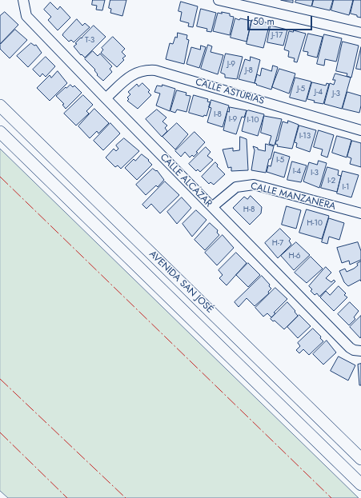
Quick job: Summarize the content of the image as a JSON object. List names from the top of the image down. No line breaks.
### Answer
{"streets":{"main road":["AVENIDA SAN JOSÉ"],"street":["CALLE ASTURIAS","CALLE ALCÁZAR","CALLE MANZANERA"]},"crossings":[["CALLE ASTURIAS","CALLE ALCÁZAR"],["CALLE ALCÁZAR","CALLE MANZANERA"]],"house_numbers":["J-17","T-3","J-9","J-8","J-5","J-4","J-3","I-8","I-9","I-10","I-13","I-5","I-4","I-3","I-2","I-1","H-8","H-10","H-7","H-6"],"scale_bar":"50 m"}
